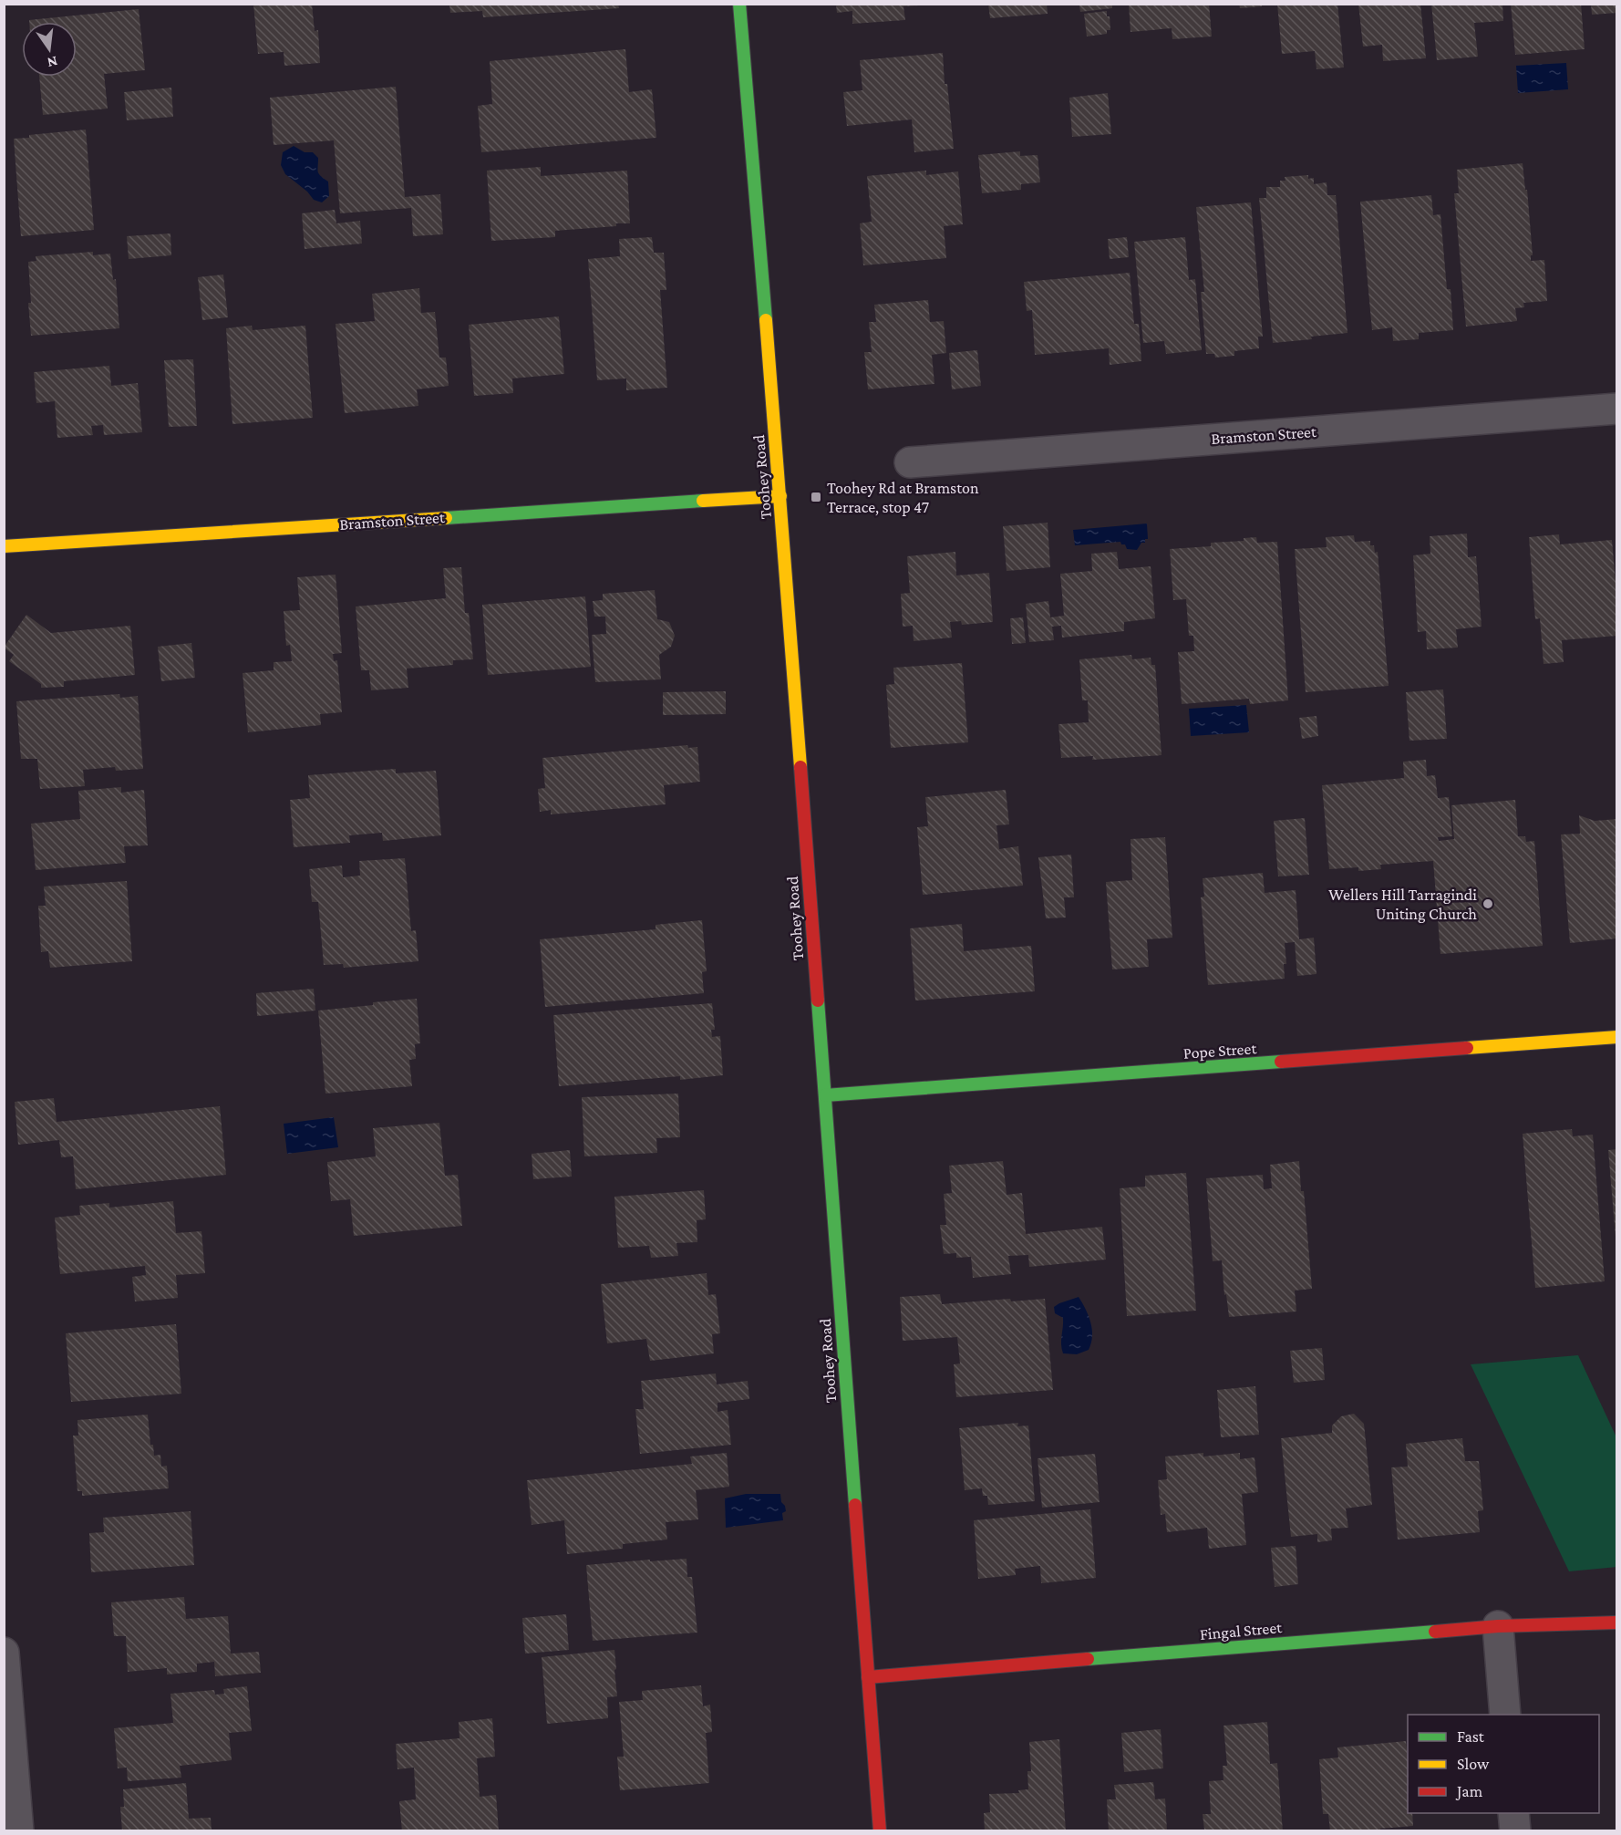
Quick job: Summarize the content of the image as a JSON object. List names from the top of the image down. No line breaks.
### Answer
{"streets":{"street":["Bramston Street","Toohey Road","Pope Street","Fingal Street"]},"crossings":[["Bramston Street","Toohey Road"],["Toohey Road","Pope Street"],["Toohey Road","Fingal Street"]],"places":{"transit":["Toohey Rd at Bramston Terrace, stop 47"],"other":["Wellers Hill Tarragindi Uniting Church"]},"legend":["Fast","Slow","Jam"],"north":"bottom"}
